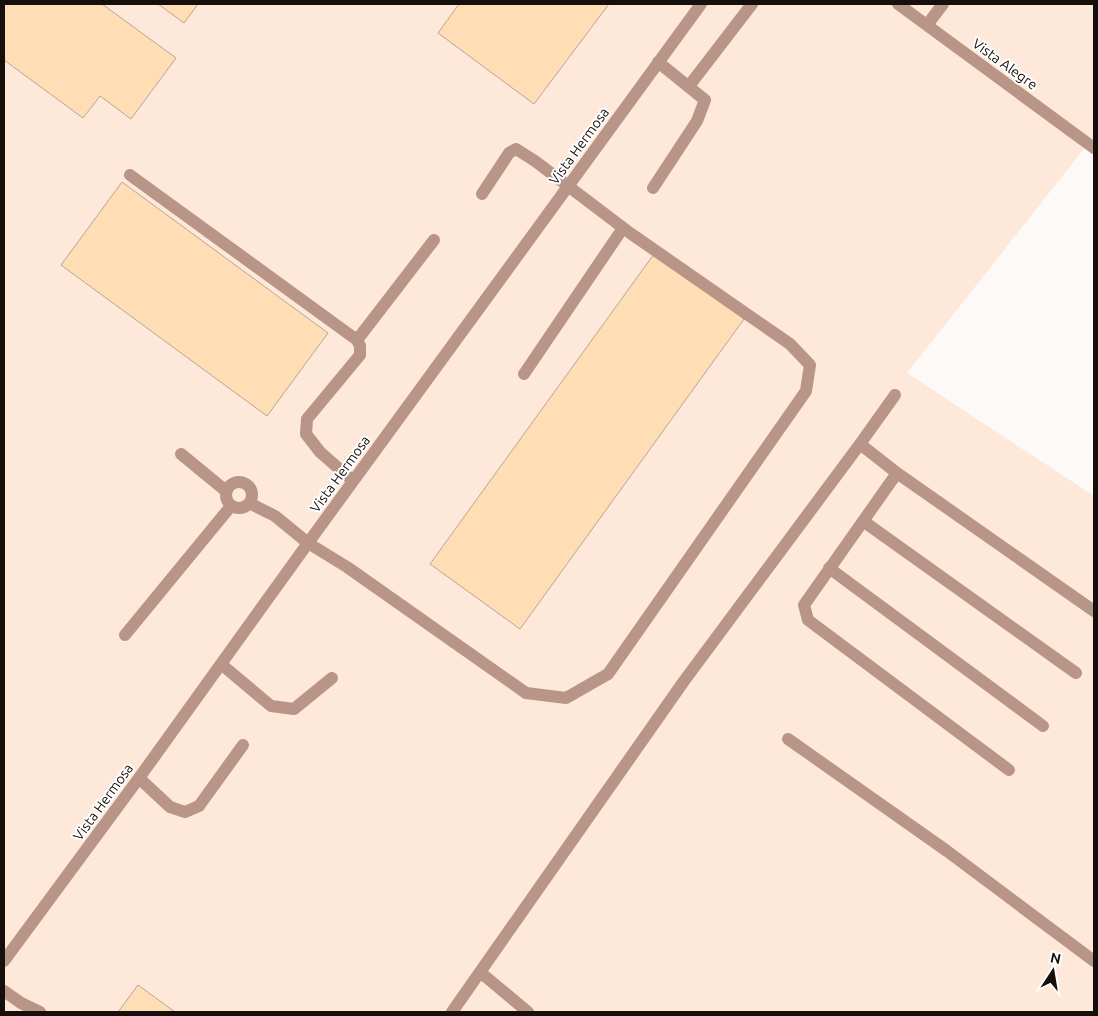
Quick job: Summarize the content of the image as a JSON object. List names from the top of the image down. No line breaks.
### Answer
{"streets":{"street":["Vista Alegre","Vista Hermosa"]},"north":"top"}
